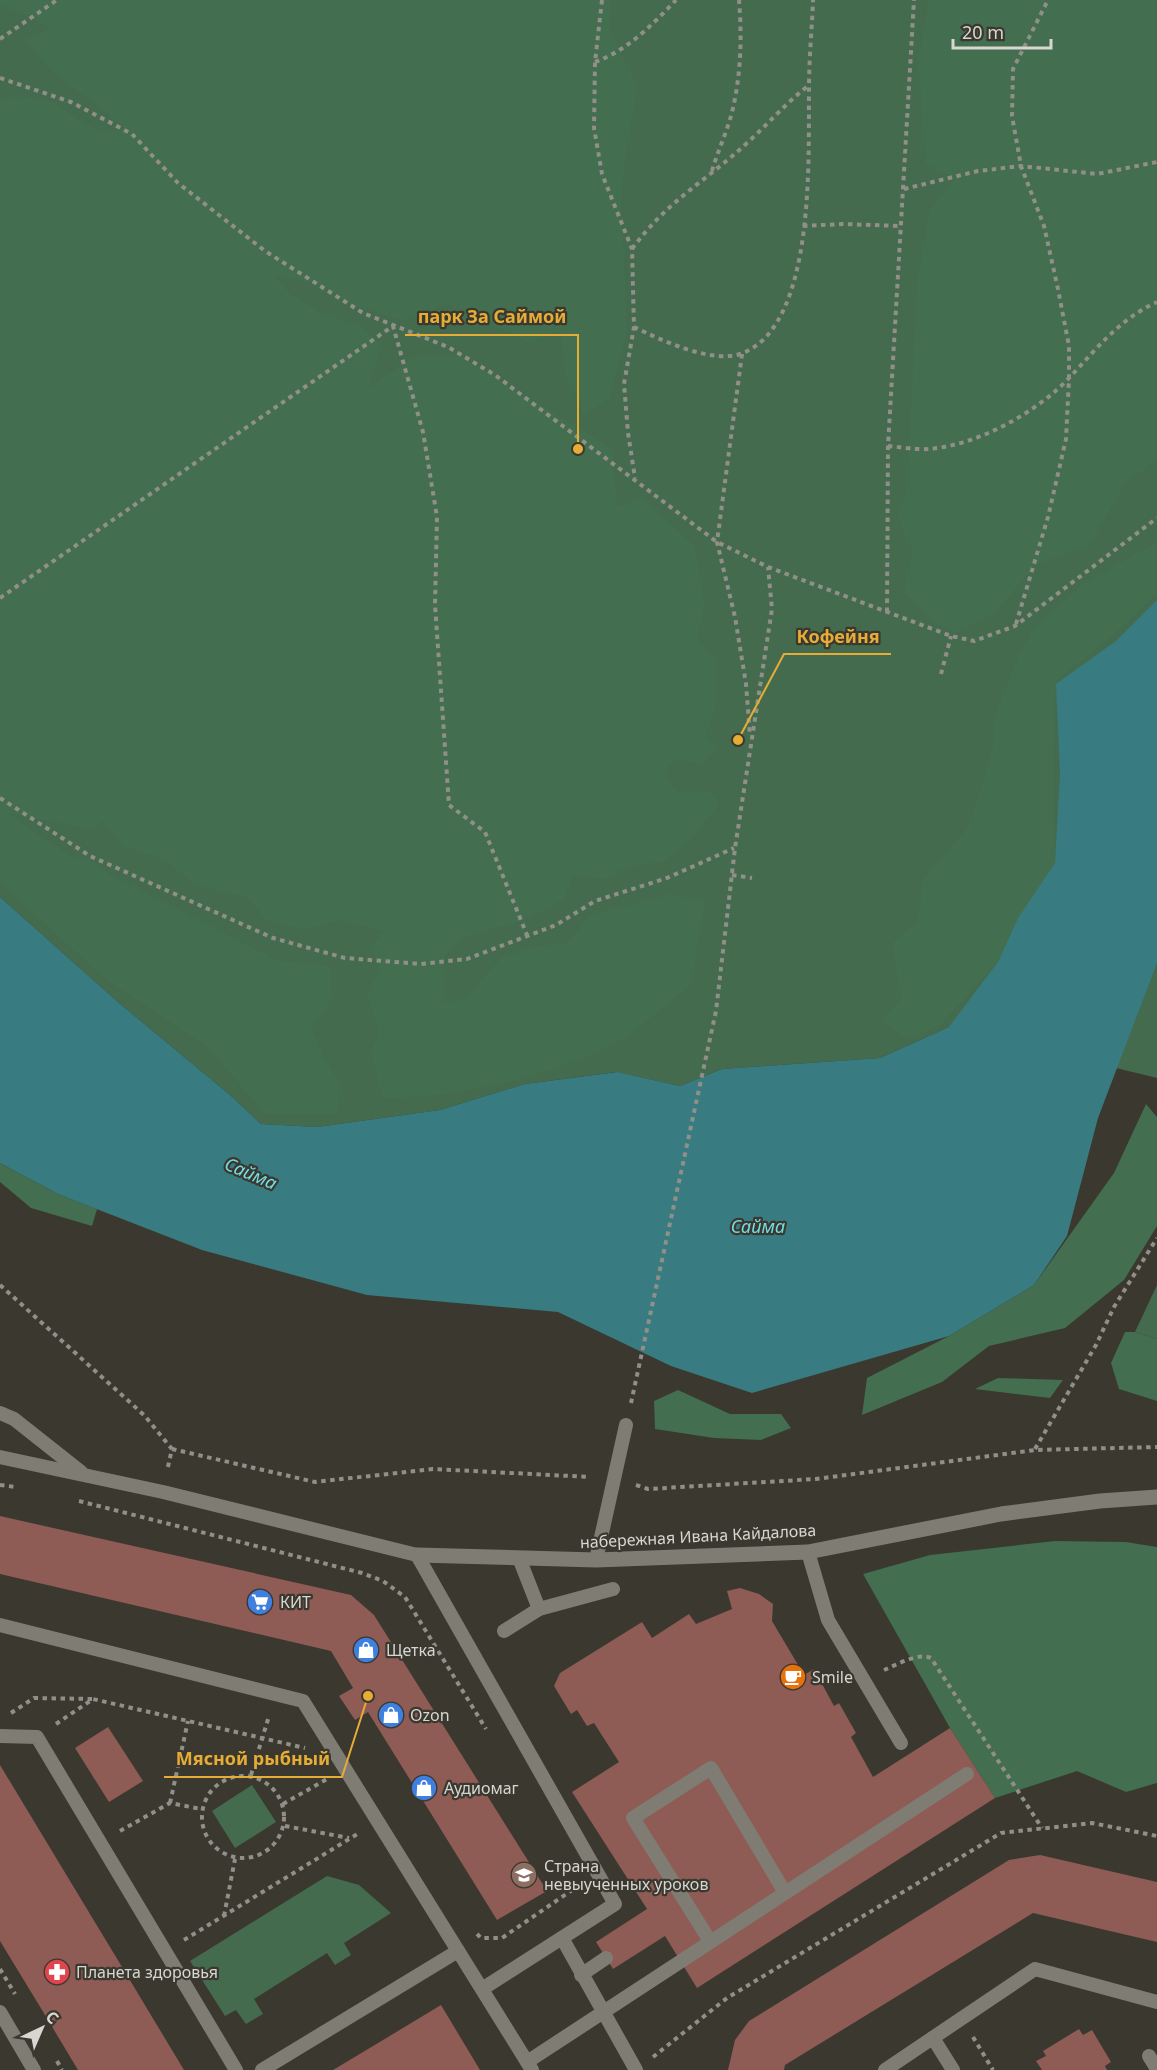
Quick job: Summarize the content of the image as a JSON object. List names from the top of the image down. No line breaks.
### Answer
{"streets":{"street":["набережная Ивана Кайдалова"]},"water":["Сайма"],"places":{"other":["парк За Саймой","Кофейня","Мясной рыбный"],"supermarket":["КИТ"],"shop":["Щетка","Ozon","Аудиомаг"],"cafe":["Smile"],"school or university":["Страна невыученных уроков"],"pharmacy":["Планета здоровья"]},"scale_bar":"20 m","north":"top right"}
